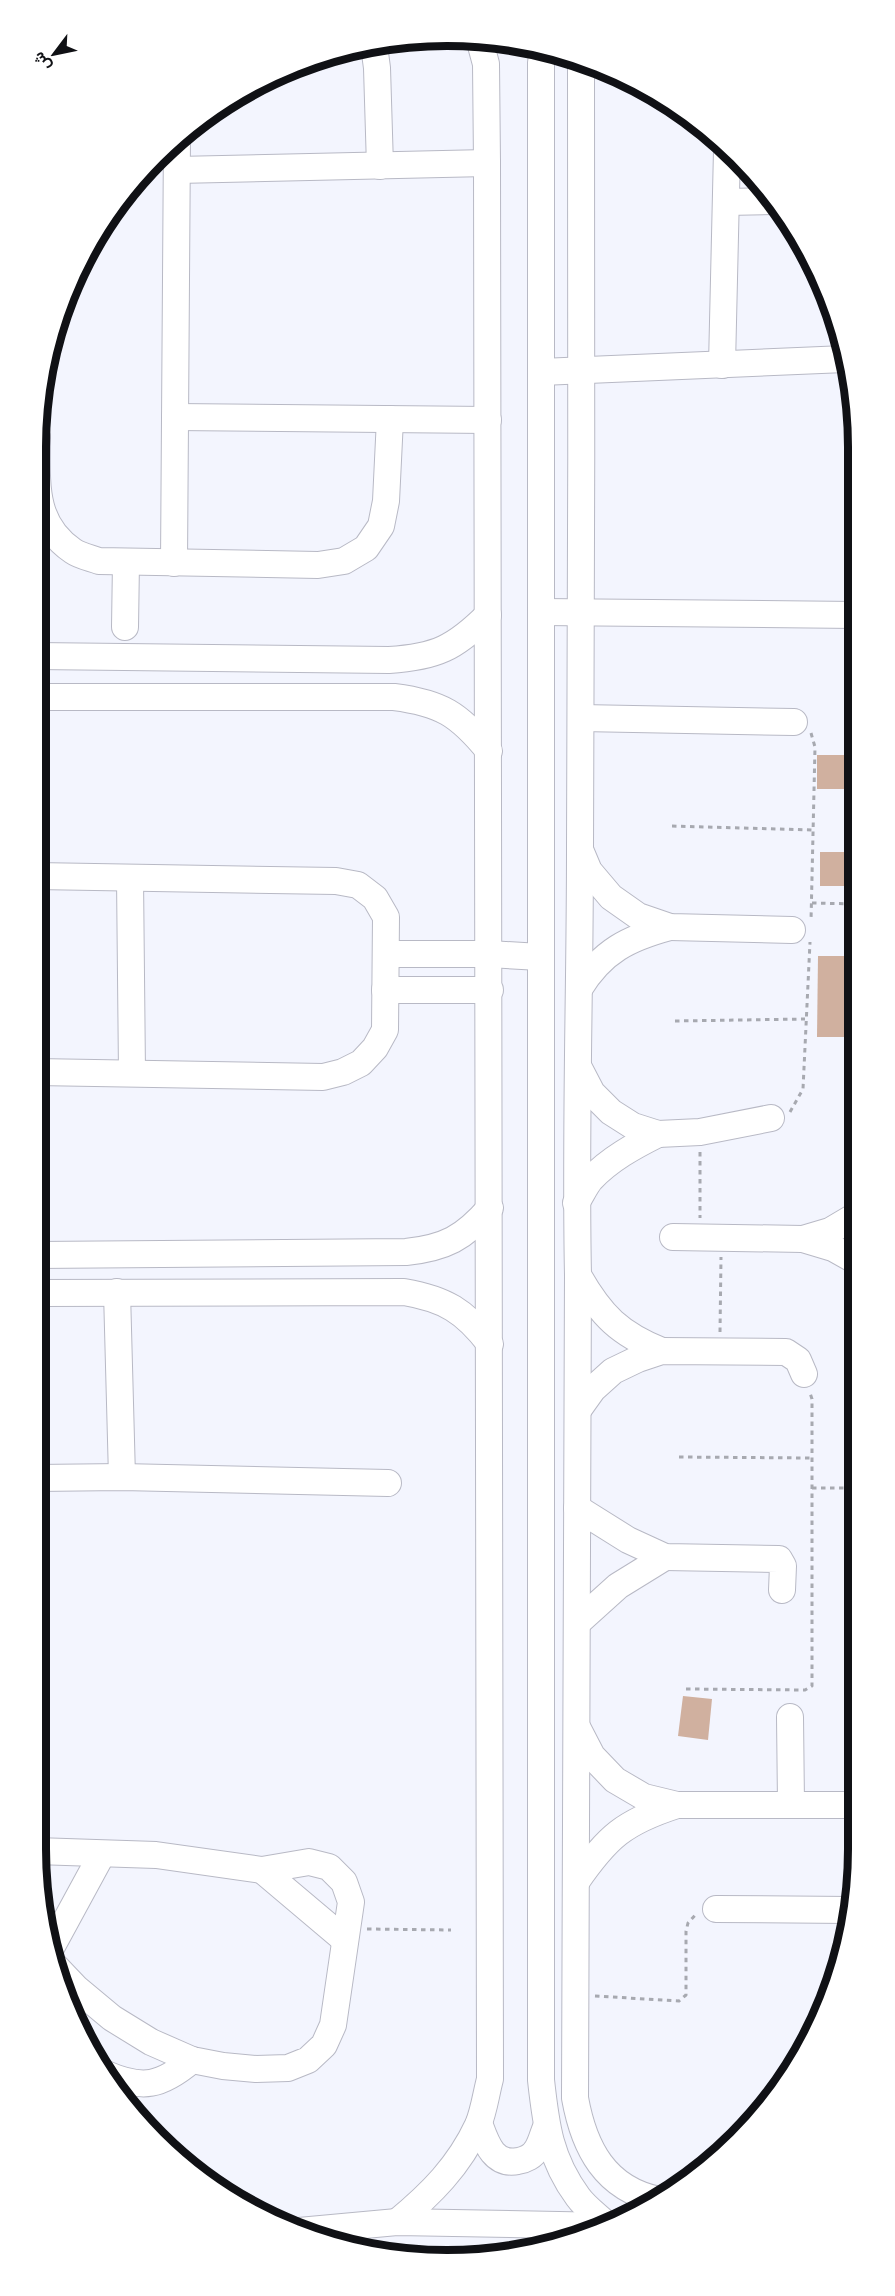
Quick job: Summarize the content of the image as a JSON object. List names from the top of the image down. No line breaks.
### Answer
{"north":"bottom left"}
